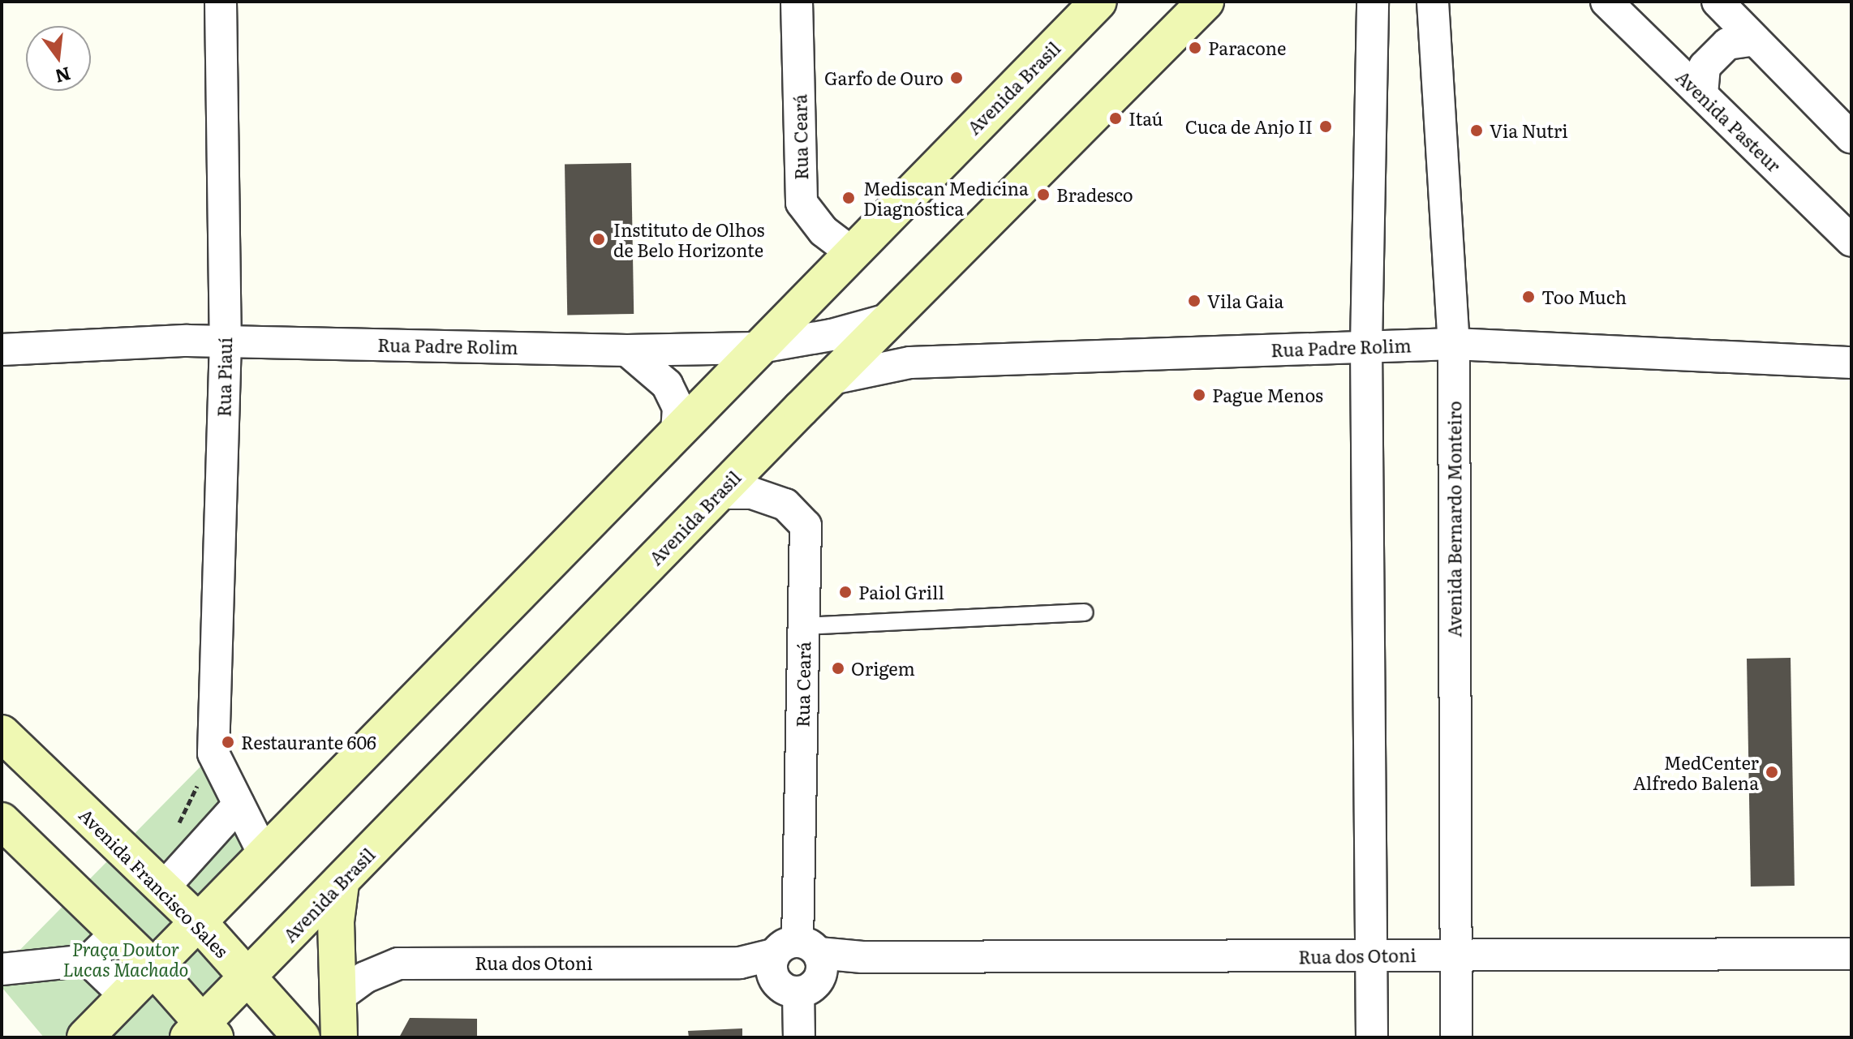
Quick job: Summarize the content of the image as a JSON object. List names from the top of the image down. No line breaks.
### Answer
{"streets":{"main road":["Avenida Brasil","Avenida Francisco Sales"],"street":["Avenida Pasteur","Rua Ceará","Rua Padre Rolim","Rua Piauí","Avenida Bernardo Monteiro","Rua dos Otoni"]},"crossings":[["Avenida Brasil","Rua Ceará"],["Avenida Brasil","Rua Padre Rolim"],["Avenida Brasil","Avenida Francisco Sales"],["Rua Ceará","Rua dos Otoni"],["Rua Padre Rolim","Rua Piauí"],["Rua Padre Rolim","Avenida Bernardo Monteiro"],["Avenida Bernardo Monteiro","Rua dos Otoni"]],"parks":["Praça Doutor Lucas Machado"],"places":["Paracone","Garfo de Ouro","Itaú","Cuca de Anjo II","Via Nutri","Bradesco","Mediscan Medicina Diagnóstica","Instituto de Olhos de Belo Horizonte","Too Much","Vila Gaia","Pague Menos","Paiol Grill","Origem","Restaurante 606","MedCenter Alfredo Balena"],"north":"bottom"}
